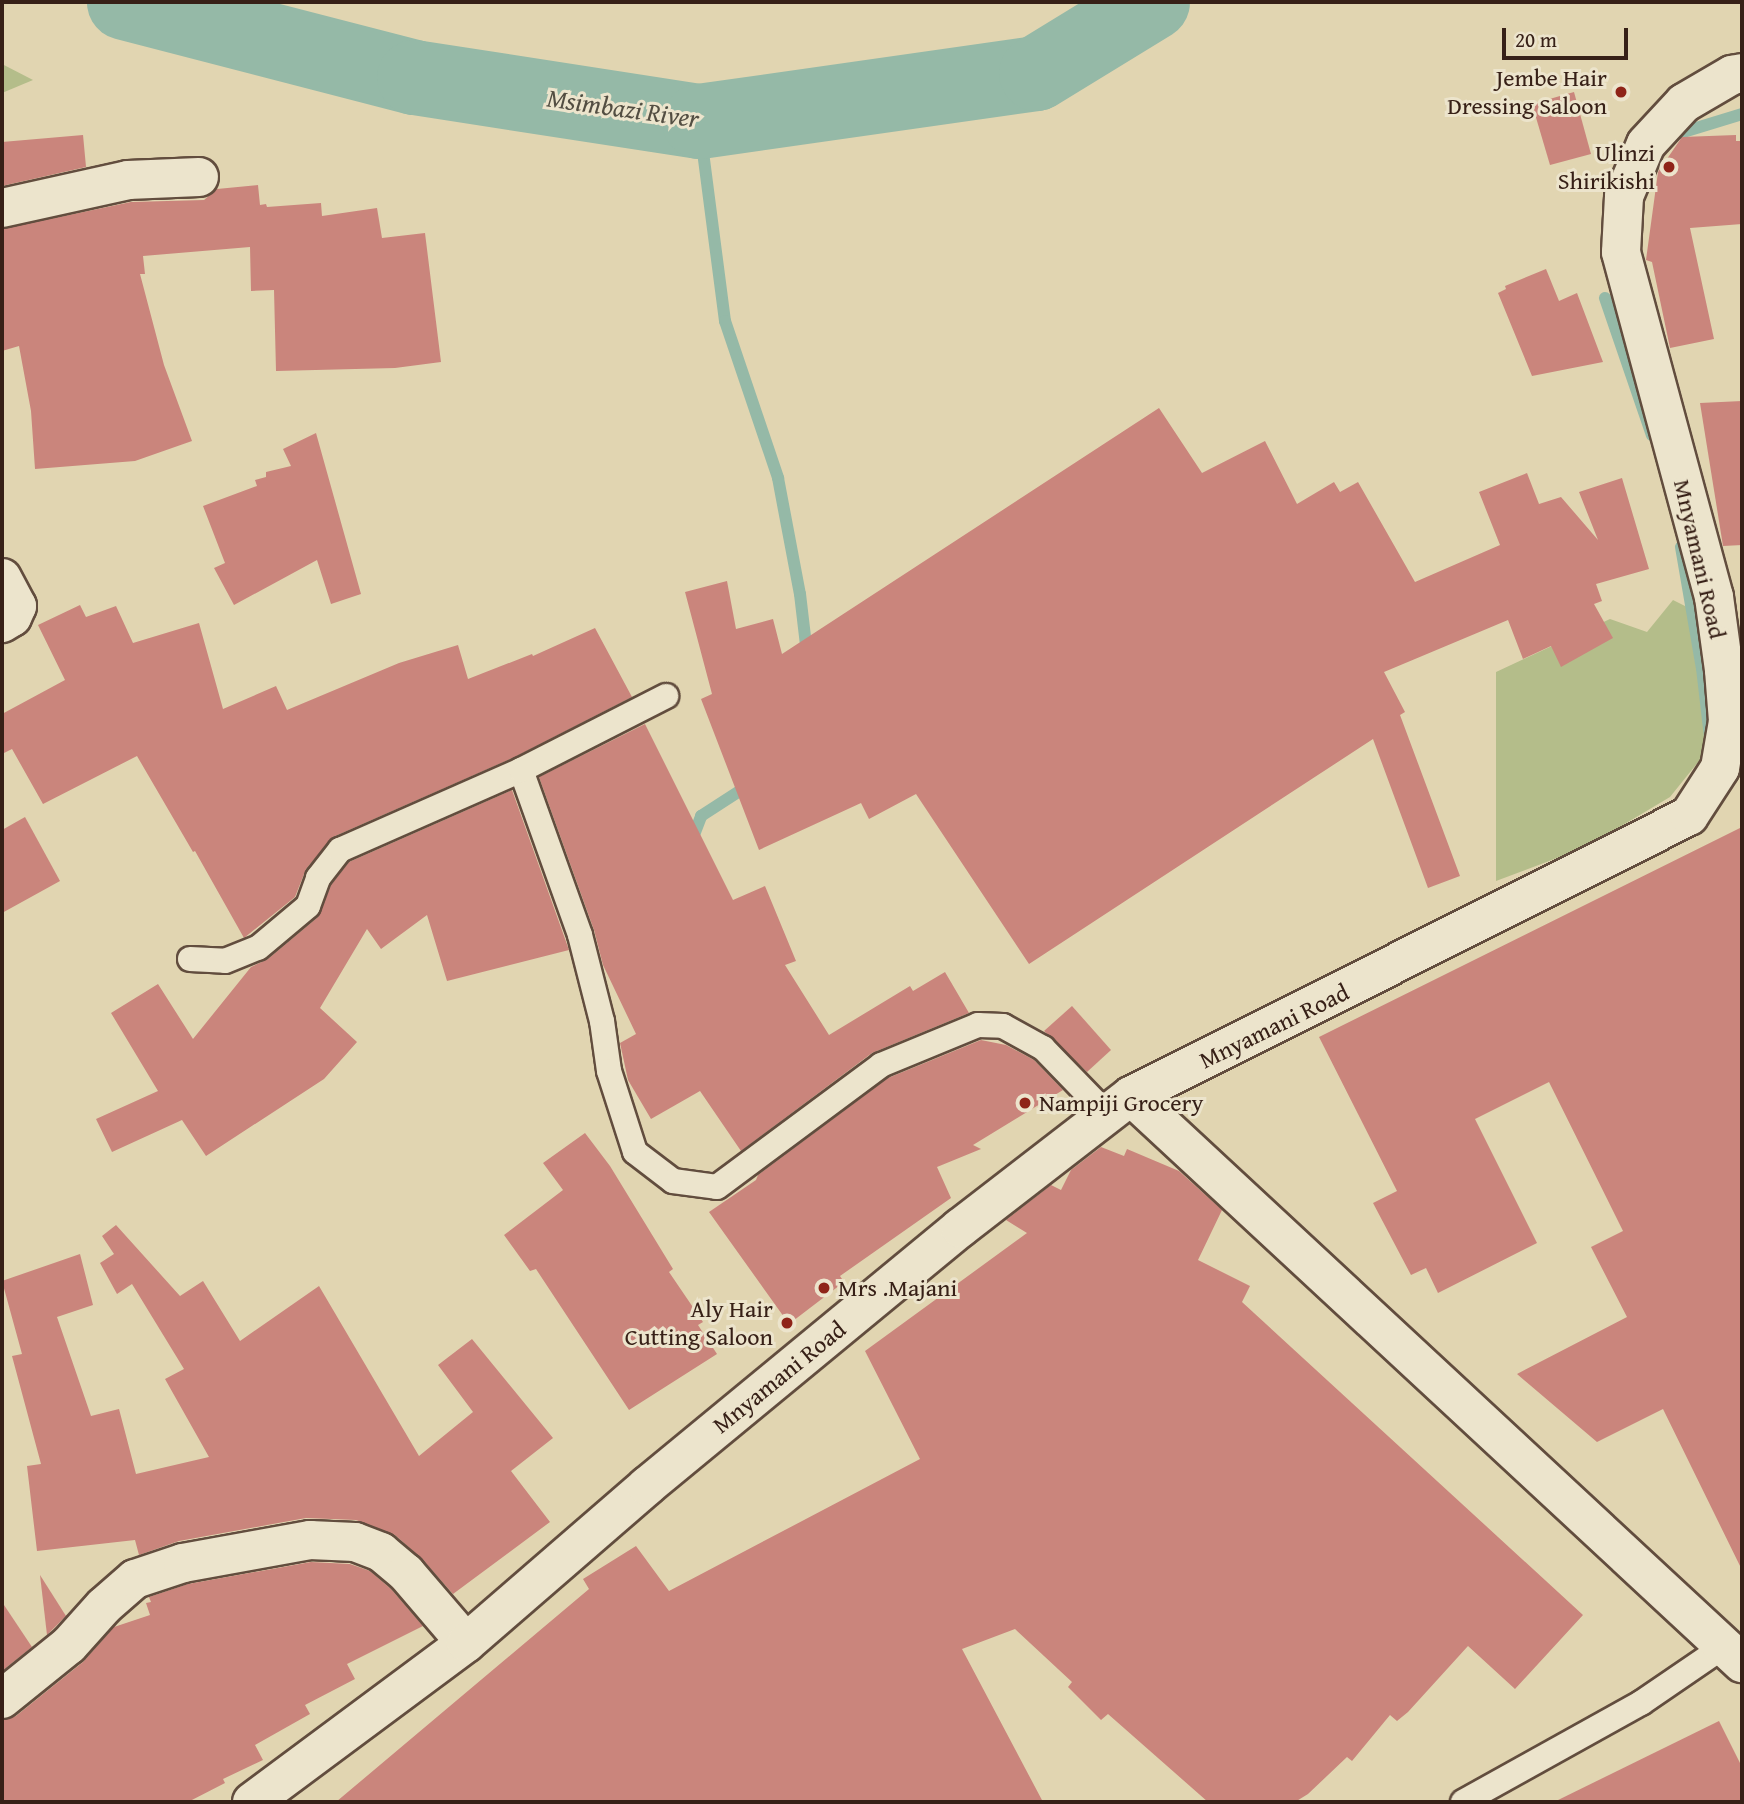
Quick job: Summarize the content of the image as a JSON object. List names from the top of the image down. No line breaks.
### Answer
{"streets":{"street":["Mnyamani Road"]},"water":["Msimbazi River"],"places":["Jembe Hair Dressing Saloon","Ulinzi Shirikishi","Nampiji Grocery","Mrs .Majani","Aly Hair Cutting Saloon"],"scale_bar":"20 m"}
